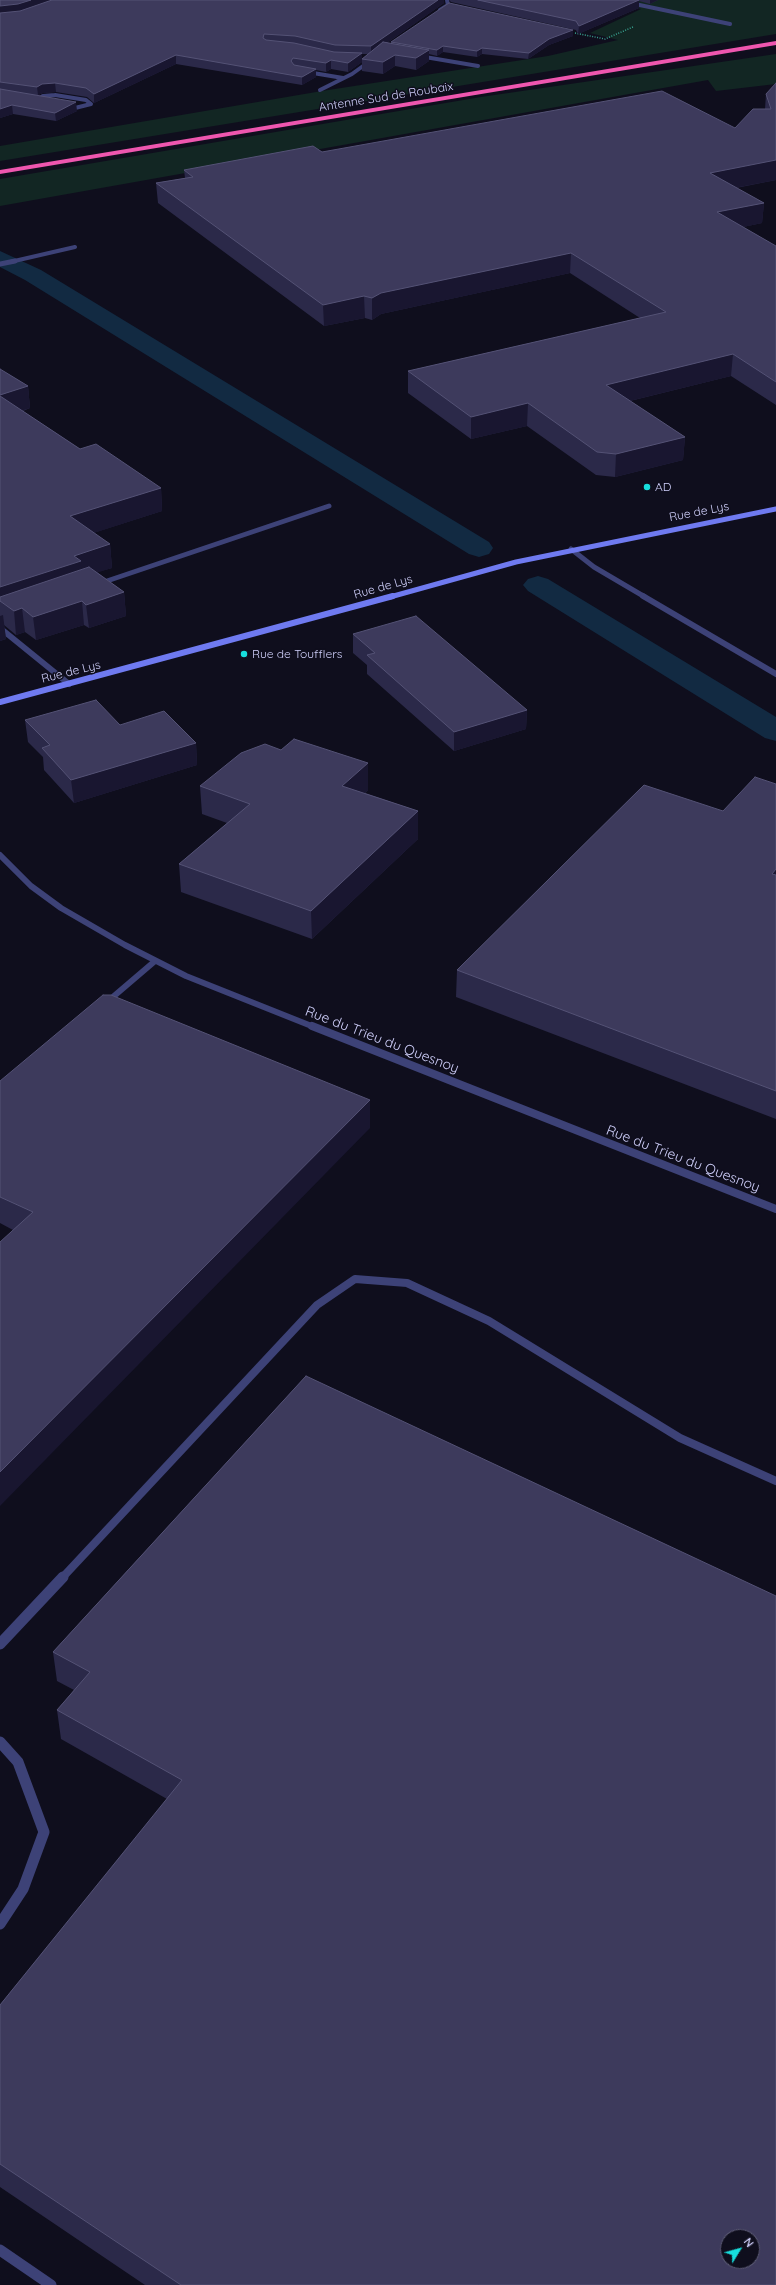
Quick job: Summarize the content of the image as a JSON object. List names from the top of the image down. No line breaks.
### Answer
{"streets":{"highway":["Antenne Sud de Roubaix"],"street":["Rue de Lys","Rue du Trieu du Quesnoy"]},"places":["AD","Rue de Toufflers"],"north":"top right"}
